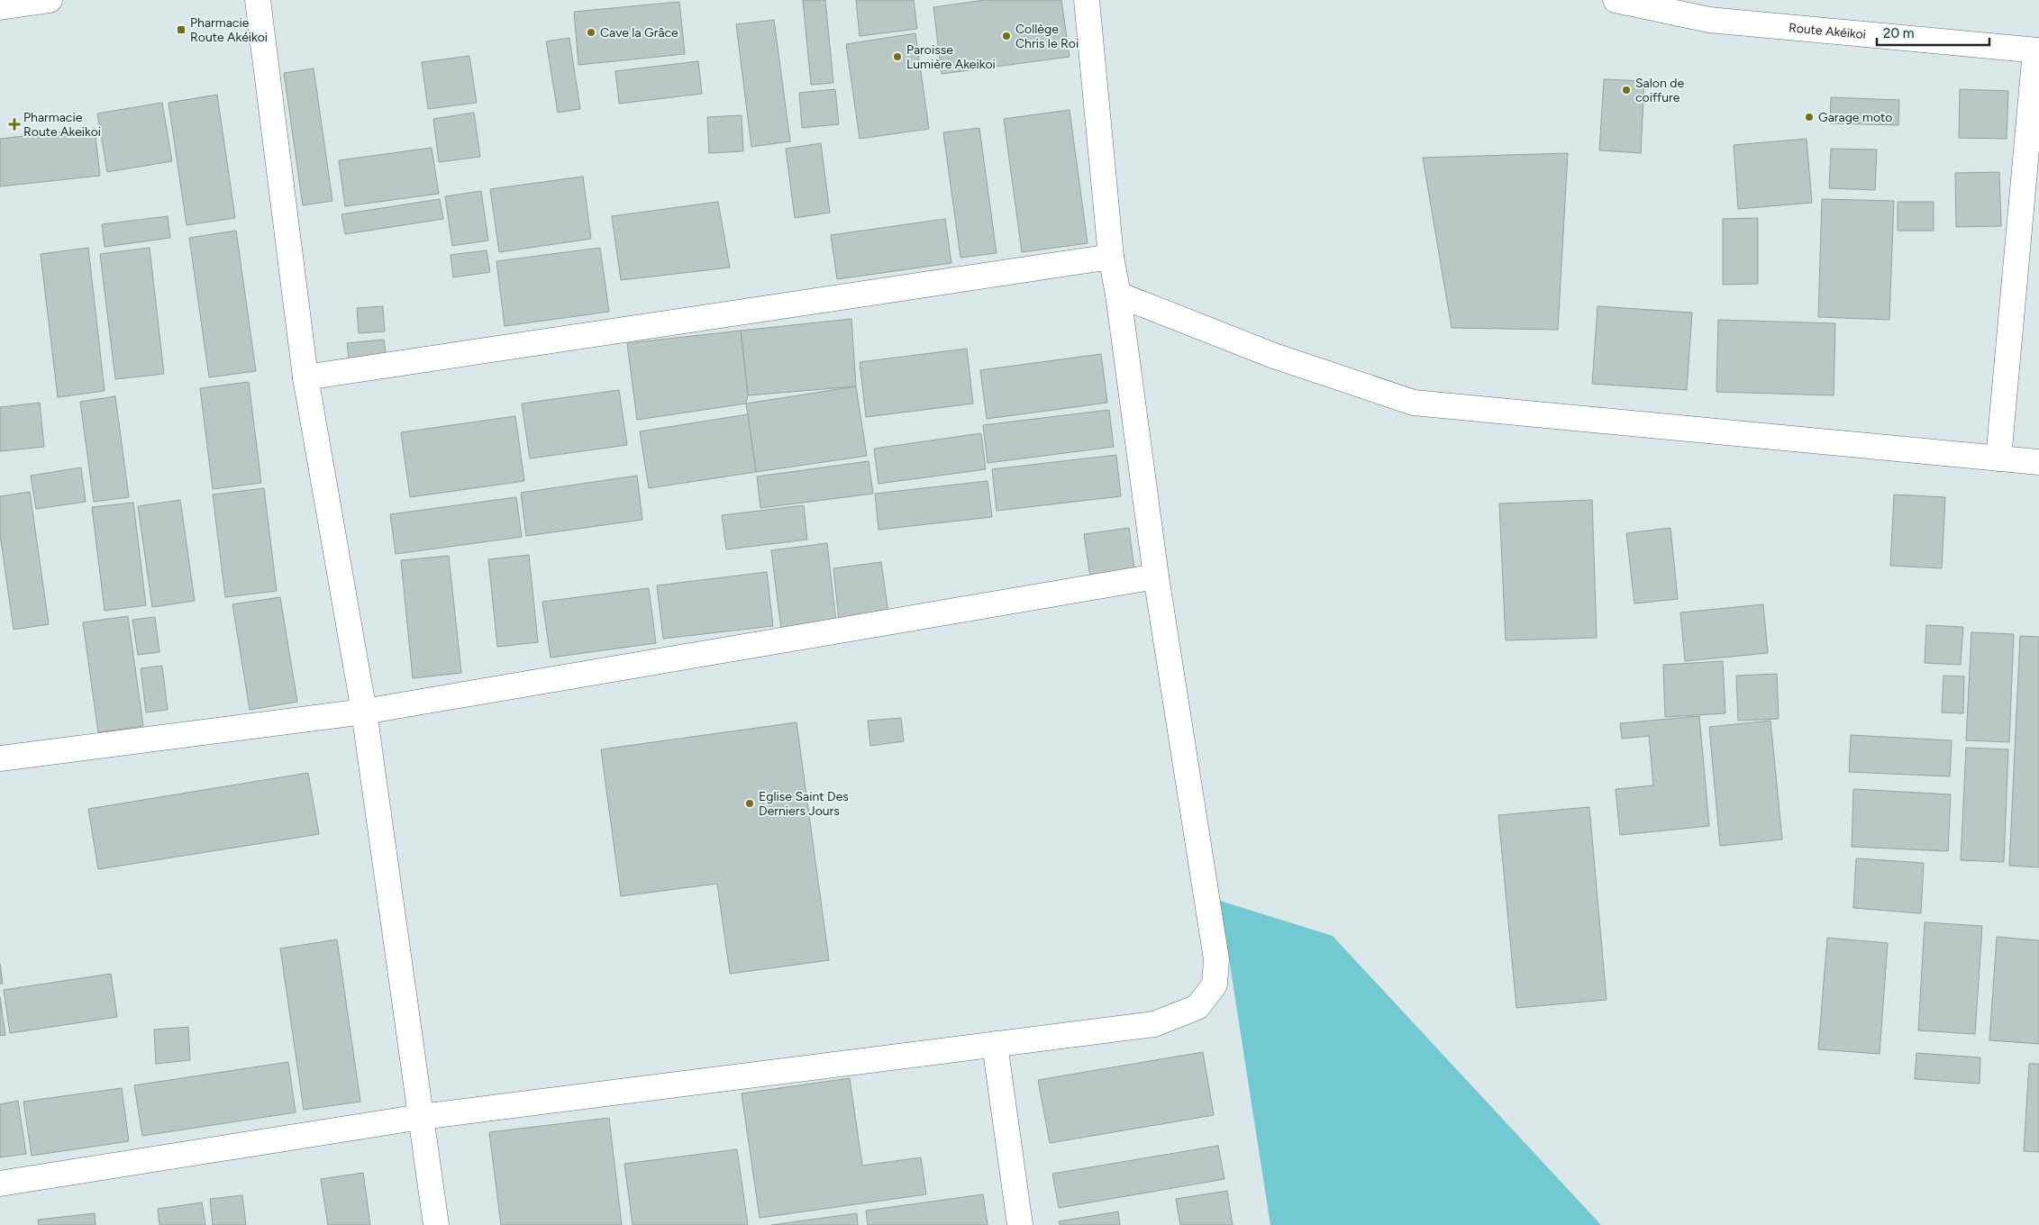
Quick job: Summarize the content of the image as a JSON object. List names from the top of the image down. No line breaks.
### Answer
{"streets":{"street":["Route Akéikoi"]},"places":{"transit":["Pharmacie Route Akéikoi"],"other":["Cave la Grâce","Collège Chris le Roi","Paroisse Lumière Akeikoi","Salon de coiffure","Garage moto","Eglise Saint Des Derniers Jours"],"health":["Pharmacie Route Akeikoi"]},"scale_bar":"20 m"}
